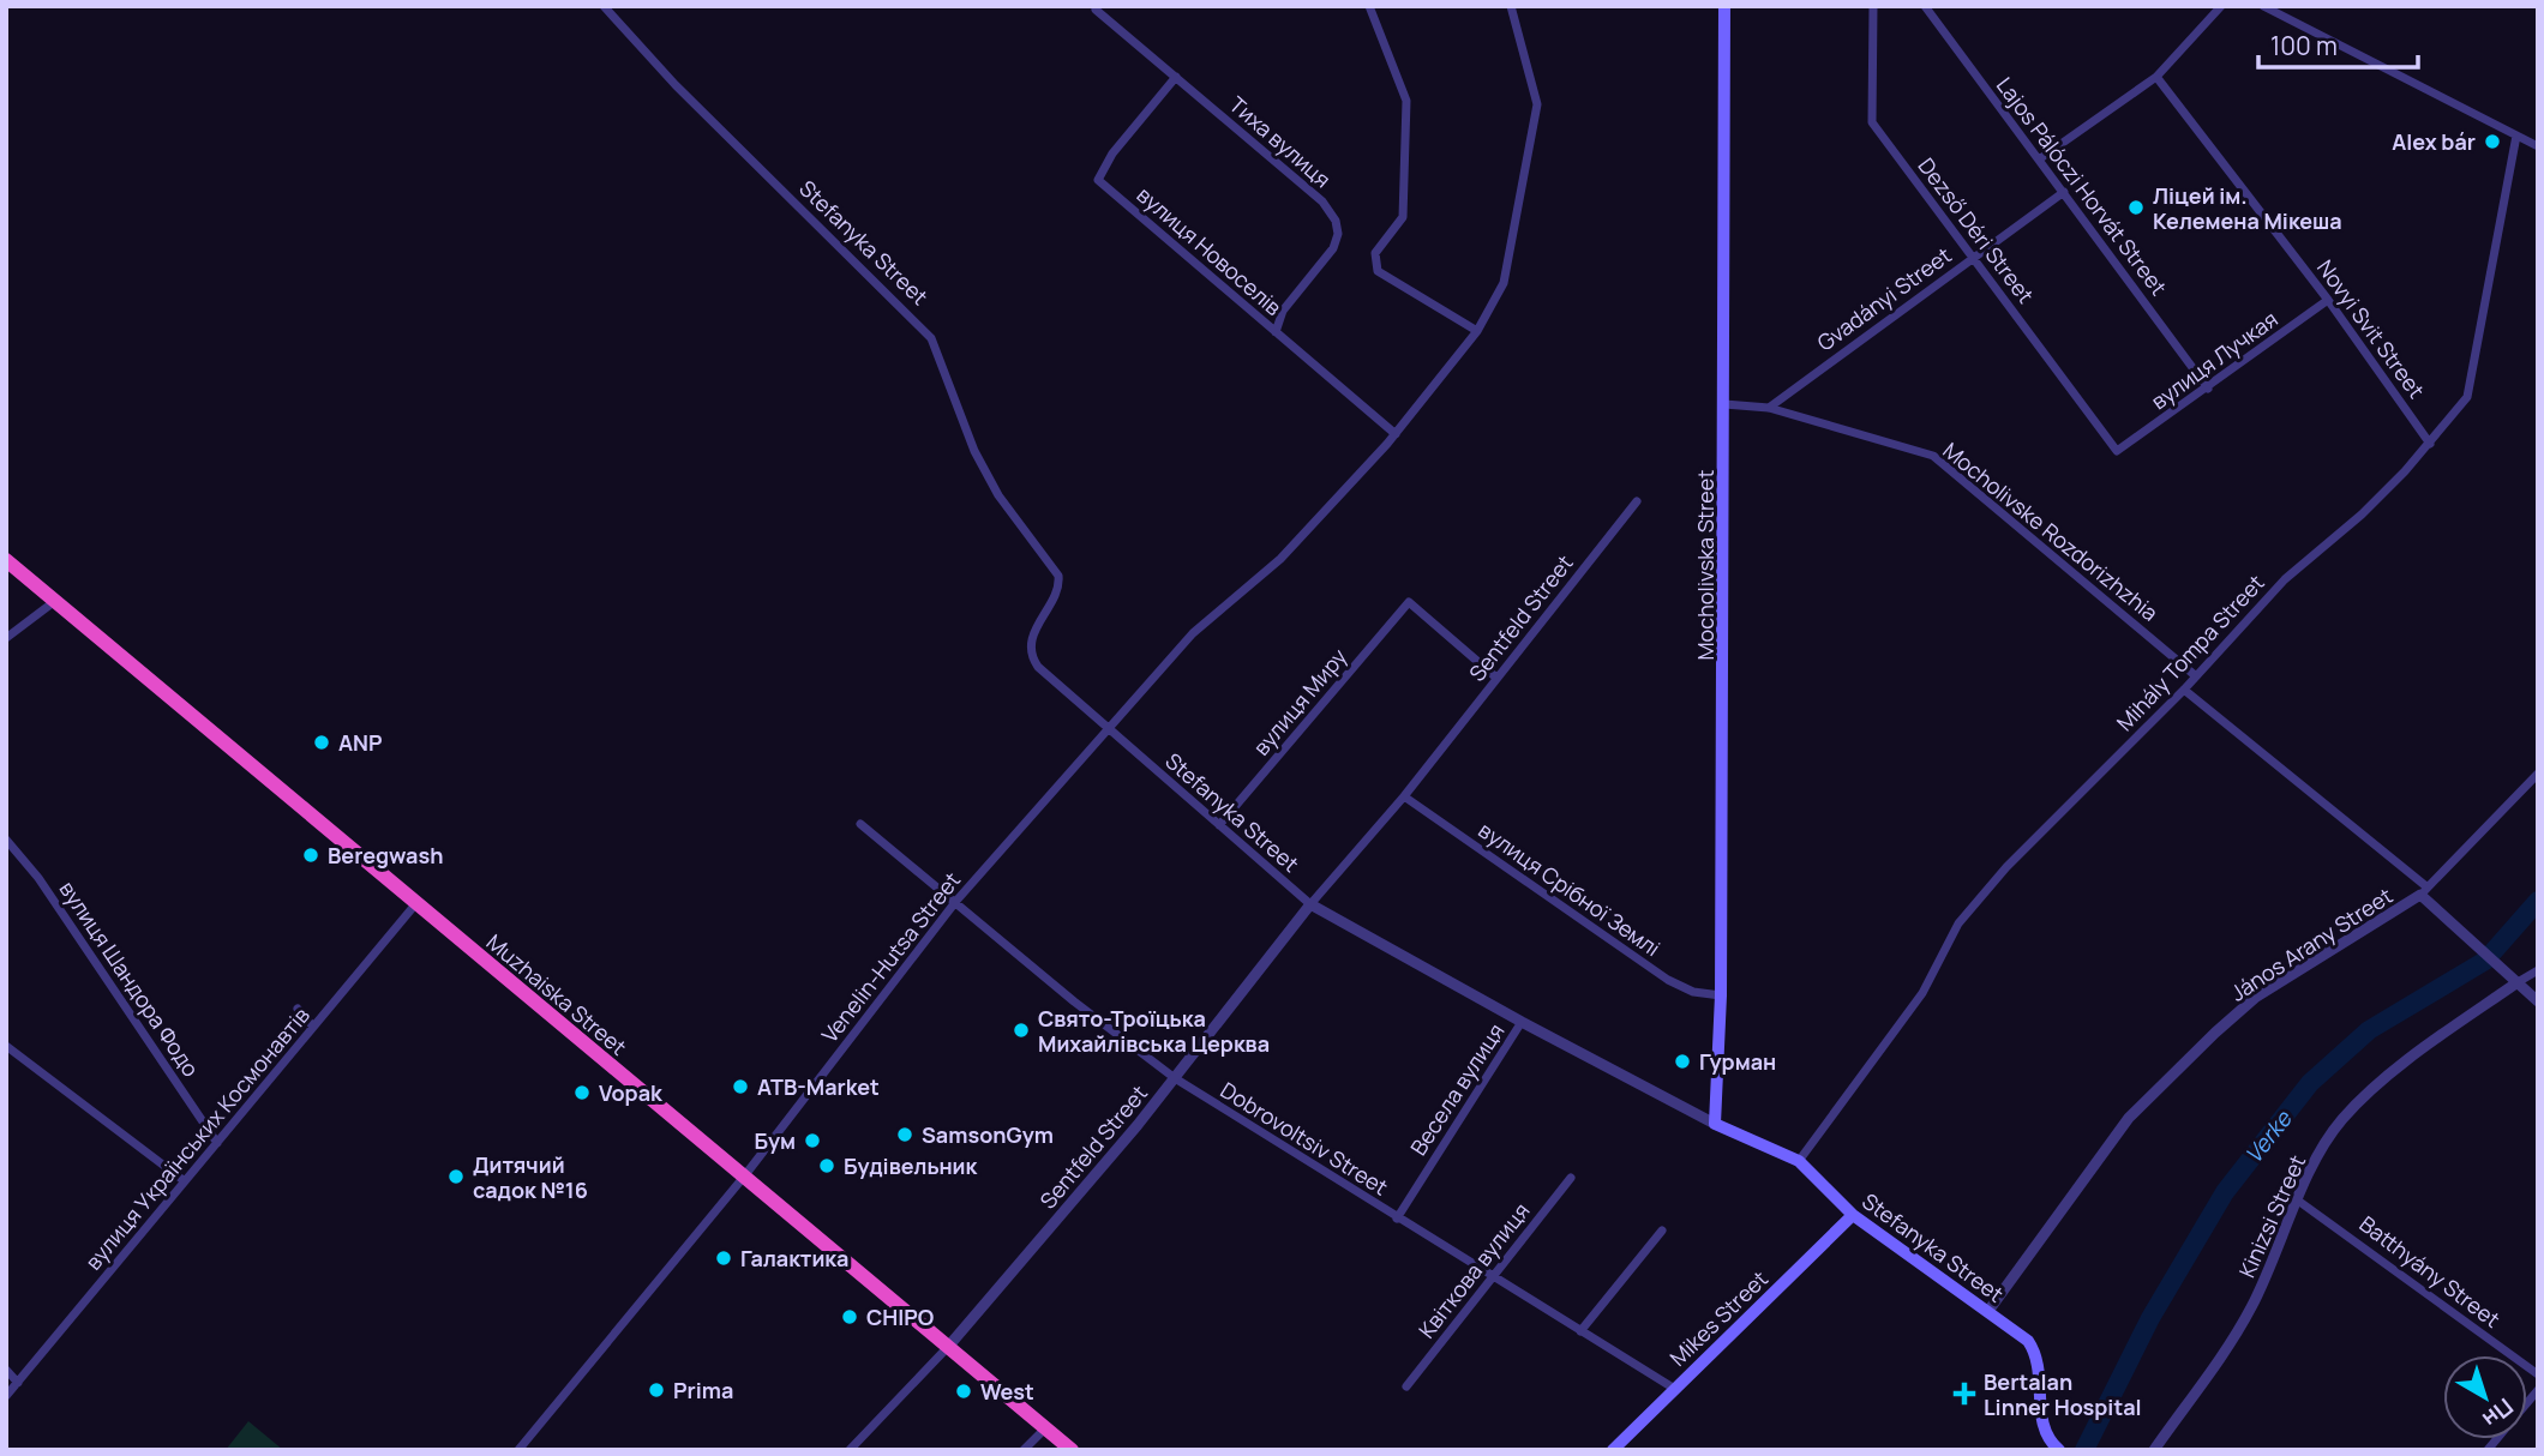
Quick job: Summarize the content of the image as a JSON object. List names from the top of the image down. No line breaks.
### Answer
{"streets":{"highway":["Muzhaiska Street"],"main road":["Stefanyka Street","Mocholivska Street","Mikes Street"],"street":["Тиха вулиця","Lajos Pálóczi Horvát Street","Dezső Déri Street","вулиця Новоселів","Gvadányi Street","Novyi Svit Street","вулиця Лучкая","Mocholivske Rozdorizhzhia","Sentfeld Street","Mihály Tompa Street","вулиця Миру","вулиця Срібної Землі","János Arany Street","Venelin-Hutsa Street","вулиця Шандора Фодо","Весела вулиця","вулиця Українських Космонавтів","Dobrovoltsiv Street","Kinizsi Street","Квіткова вулиця","Batthyány Street"]},"crossings":[["Тиха вулиця","вулиця Новоселів"],["Lajos Pálóczi Horvát Street","Gvadányi Street"],["Lajos Pálóczi Horvát Street","вулиця Лучкая"],["Dezső Déri Street","Gvadányi Street"],["Dezső Déri Street","вулиця Лучкая"],["Stefanyka Street","Mocholivska Street"],["Stefanyka Street","Sentfeld Street"],["Stefanyka Street","Mihály Tompa Street"],["Stefanyka Street","вулиця Миру"],["Stefanyka Street","János Arany Street"],["Stefanyka Street","Venelin-Hutsa Street"],["Stefanyka Street","Весела вулиця"],["Stefanyka Street","Mikes Street"],["вулиця Новоселів","Venelin-Hutsa Street"],["Gvadányi Street","Mocholivske Rozdorizhzhia"],["Novyi Svit Street","вулиця Лучкая"],["Novyi Svit Street","Mihály Tompa Street"],["Mocholivske Rozdorizhzhia","Mocholivska Street"],["Mocholivske Rozdorizhzhia","Mihály Tompa Street"],["Mocholivska Street","вулиця Срібної Землі"],["Sentfeld Street","вулиця Миру"],["Sentfeld Street","вулиця Срібної Землі"],["Sentfeld Street","Muzhaiska Street"],["Sentfeld Street","Dobrovoltsiv Street"],["Venelin-Hutsa Street","Muzhaiska Street"],["Venelin-Hutsa Street","Dobrovoltsiv Street"],["вулиця Шандора Фодо","вулиця Українських Космонавтів"],["Muzhaiska Street","вулиця Українських Космонавтів"],["Весела вулиця","Dobrovoltsiv Street"],["Dobrovoltsiv Street","Квіткова вулиця"],["Dobrovoltsiv Street","Mikes Street"],["Kinizsi Street","Batthyány Street"]],"water":["Verke"],"places":{"other":["Alex bár","Ліцей ім. Келемена Мікеша","ANP","Beregwash","Свято-Троїцька Михайлівська Церква","Гурман","ATB-Market","Vopak","SamsonGym","Бум","Будівельник","Дитячий садок №16","Галактика","CHIPO","Prima","West"],"health":["Bertalan Linner Hospital"]},"scale_bar":"100 m","north":"bottom right"}
